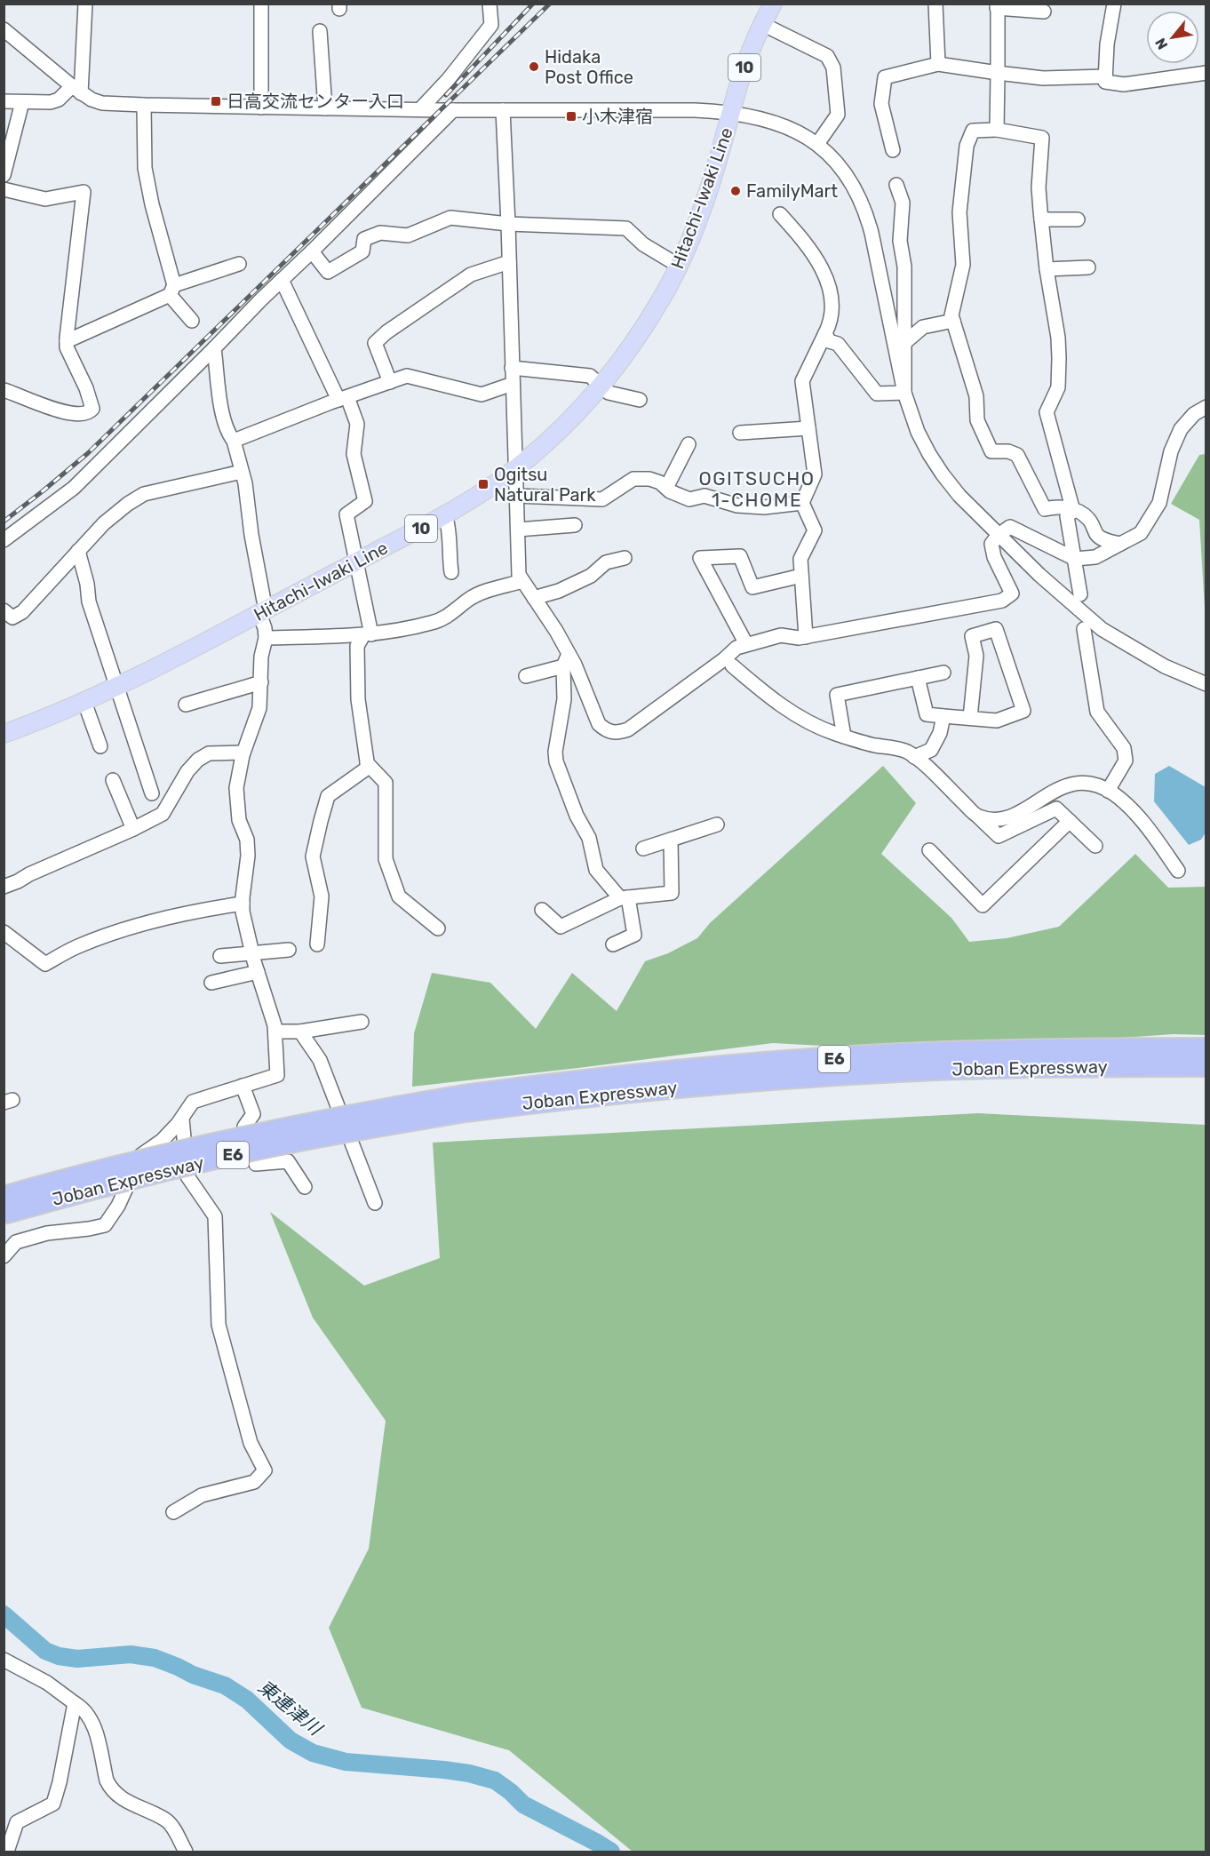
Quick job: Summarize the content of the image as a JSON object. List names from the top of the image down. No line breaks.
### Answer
{"streets":{"highway":["E6","Joban Expressway"],"main road":["10","Hitachi-Iwaki Line"]},"districts":["OGITSUCHO 1-CHOME"],"water":["東連津川"],"places":{"other":["Hidaka Post Office","FamilyMart"],"transit":["日高交流センター入口","小木津宿","Ogitsu Natural Park"]},"north":"bottom left"}
